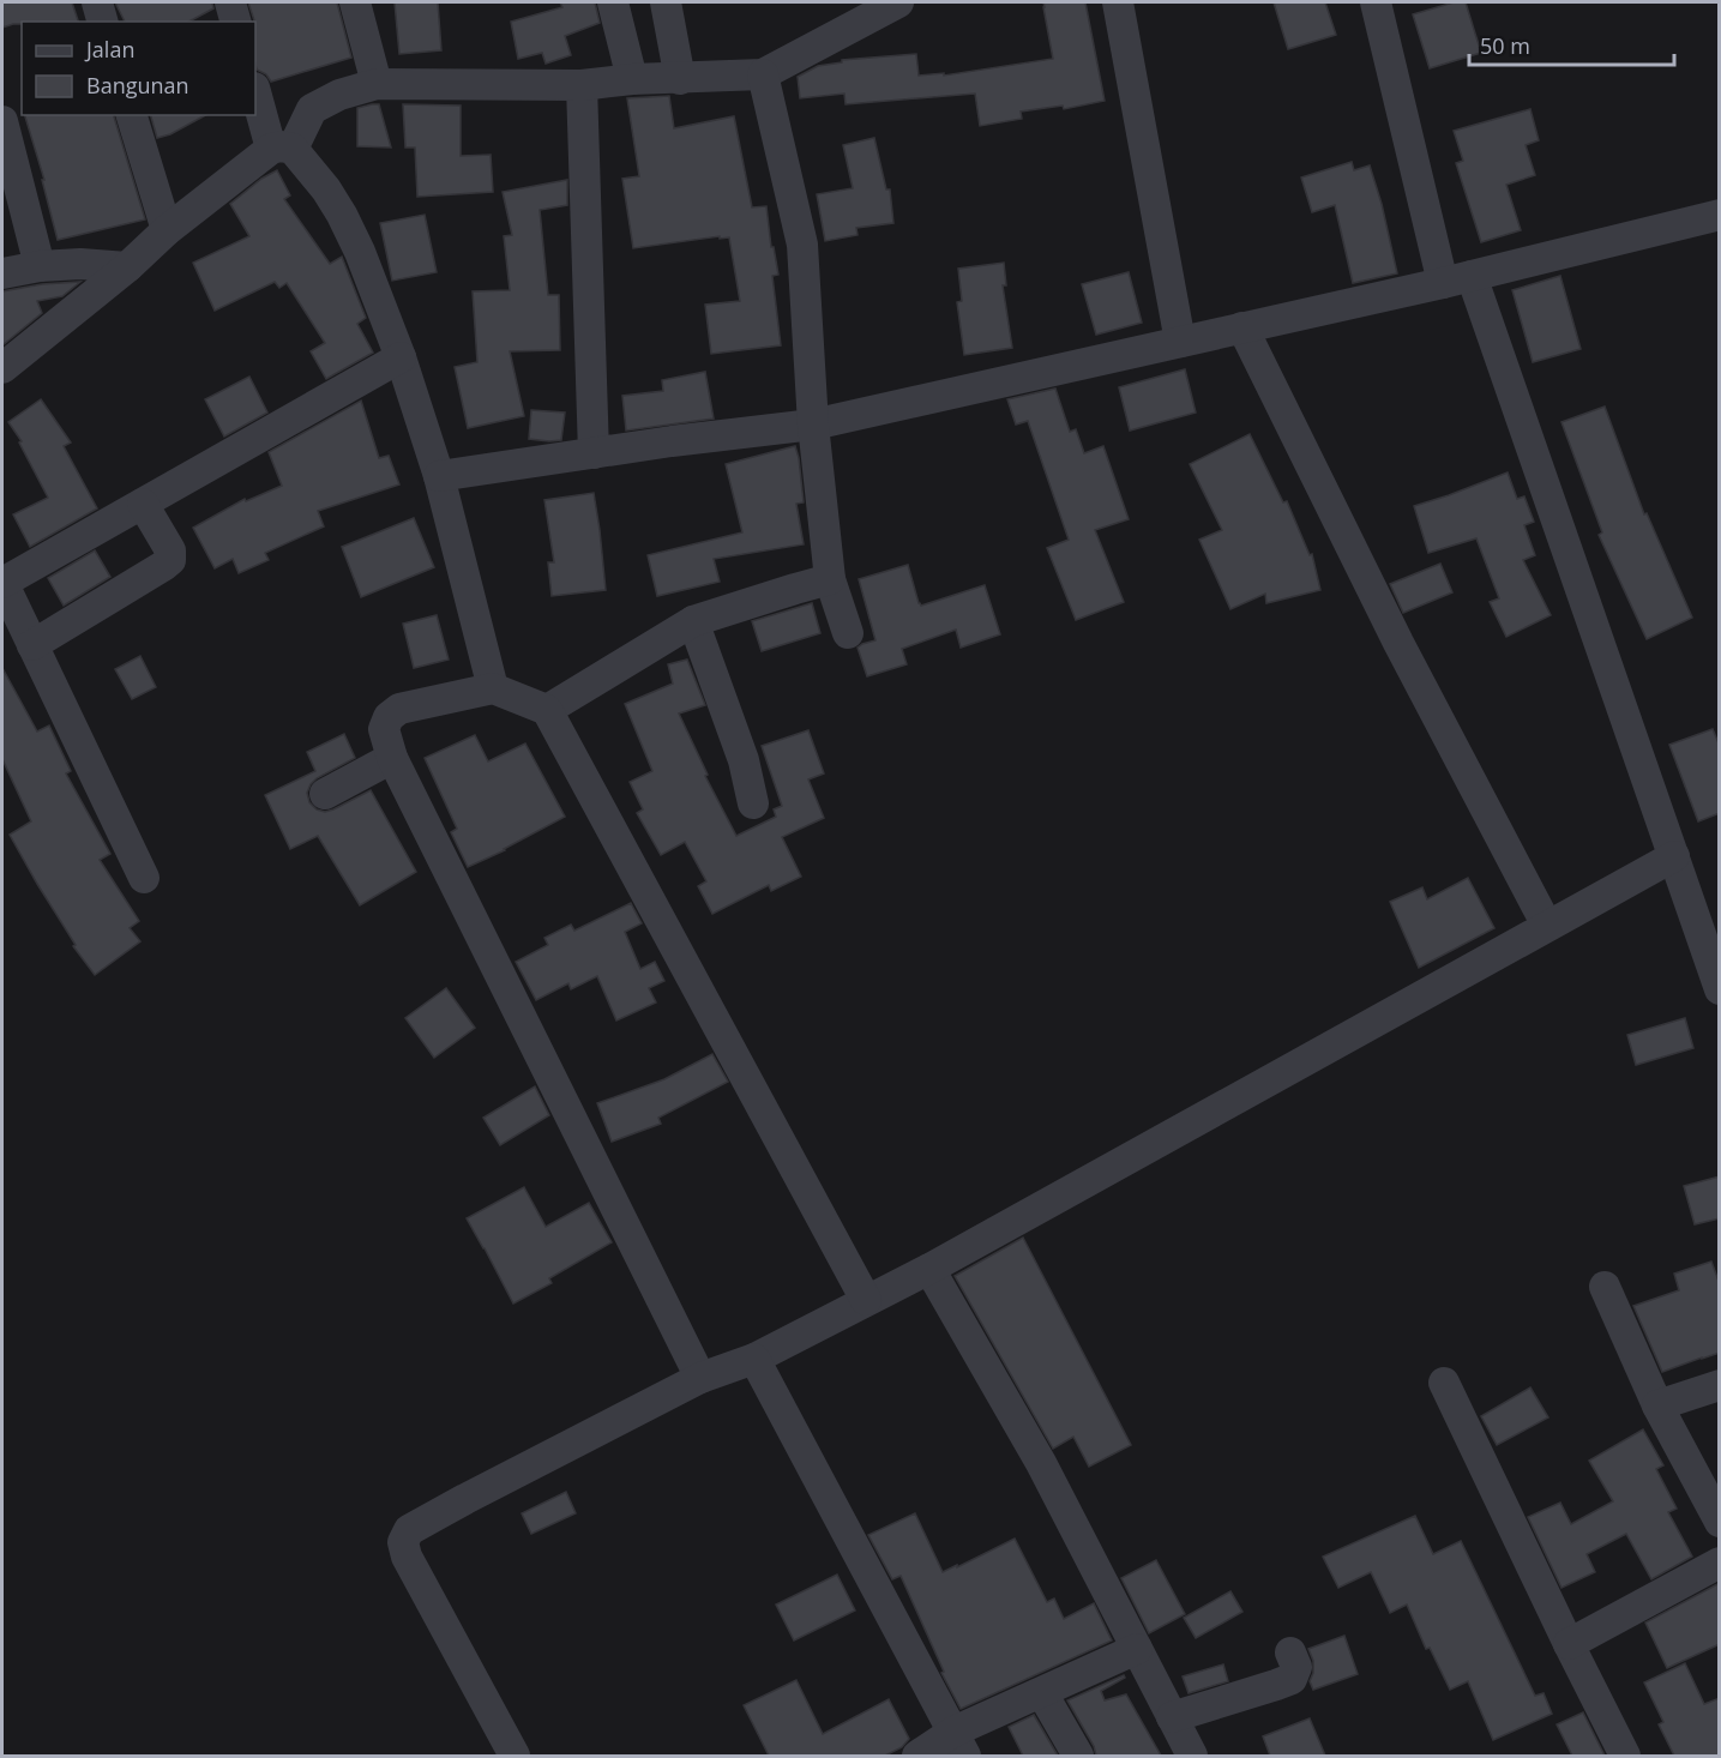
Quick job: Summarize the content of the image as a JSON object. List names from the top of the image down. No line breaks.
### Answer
{"legend":["Jalan","Bangunan"],"scale_bar":"50 m"}
